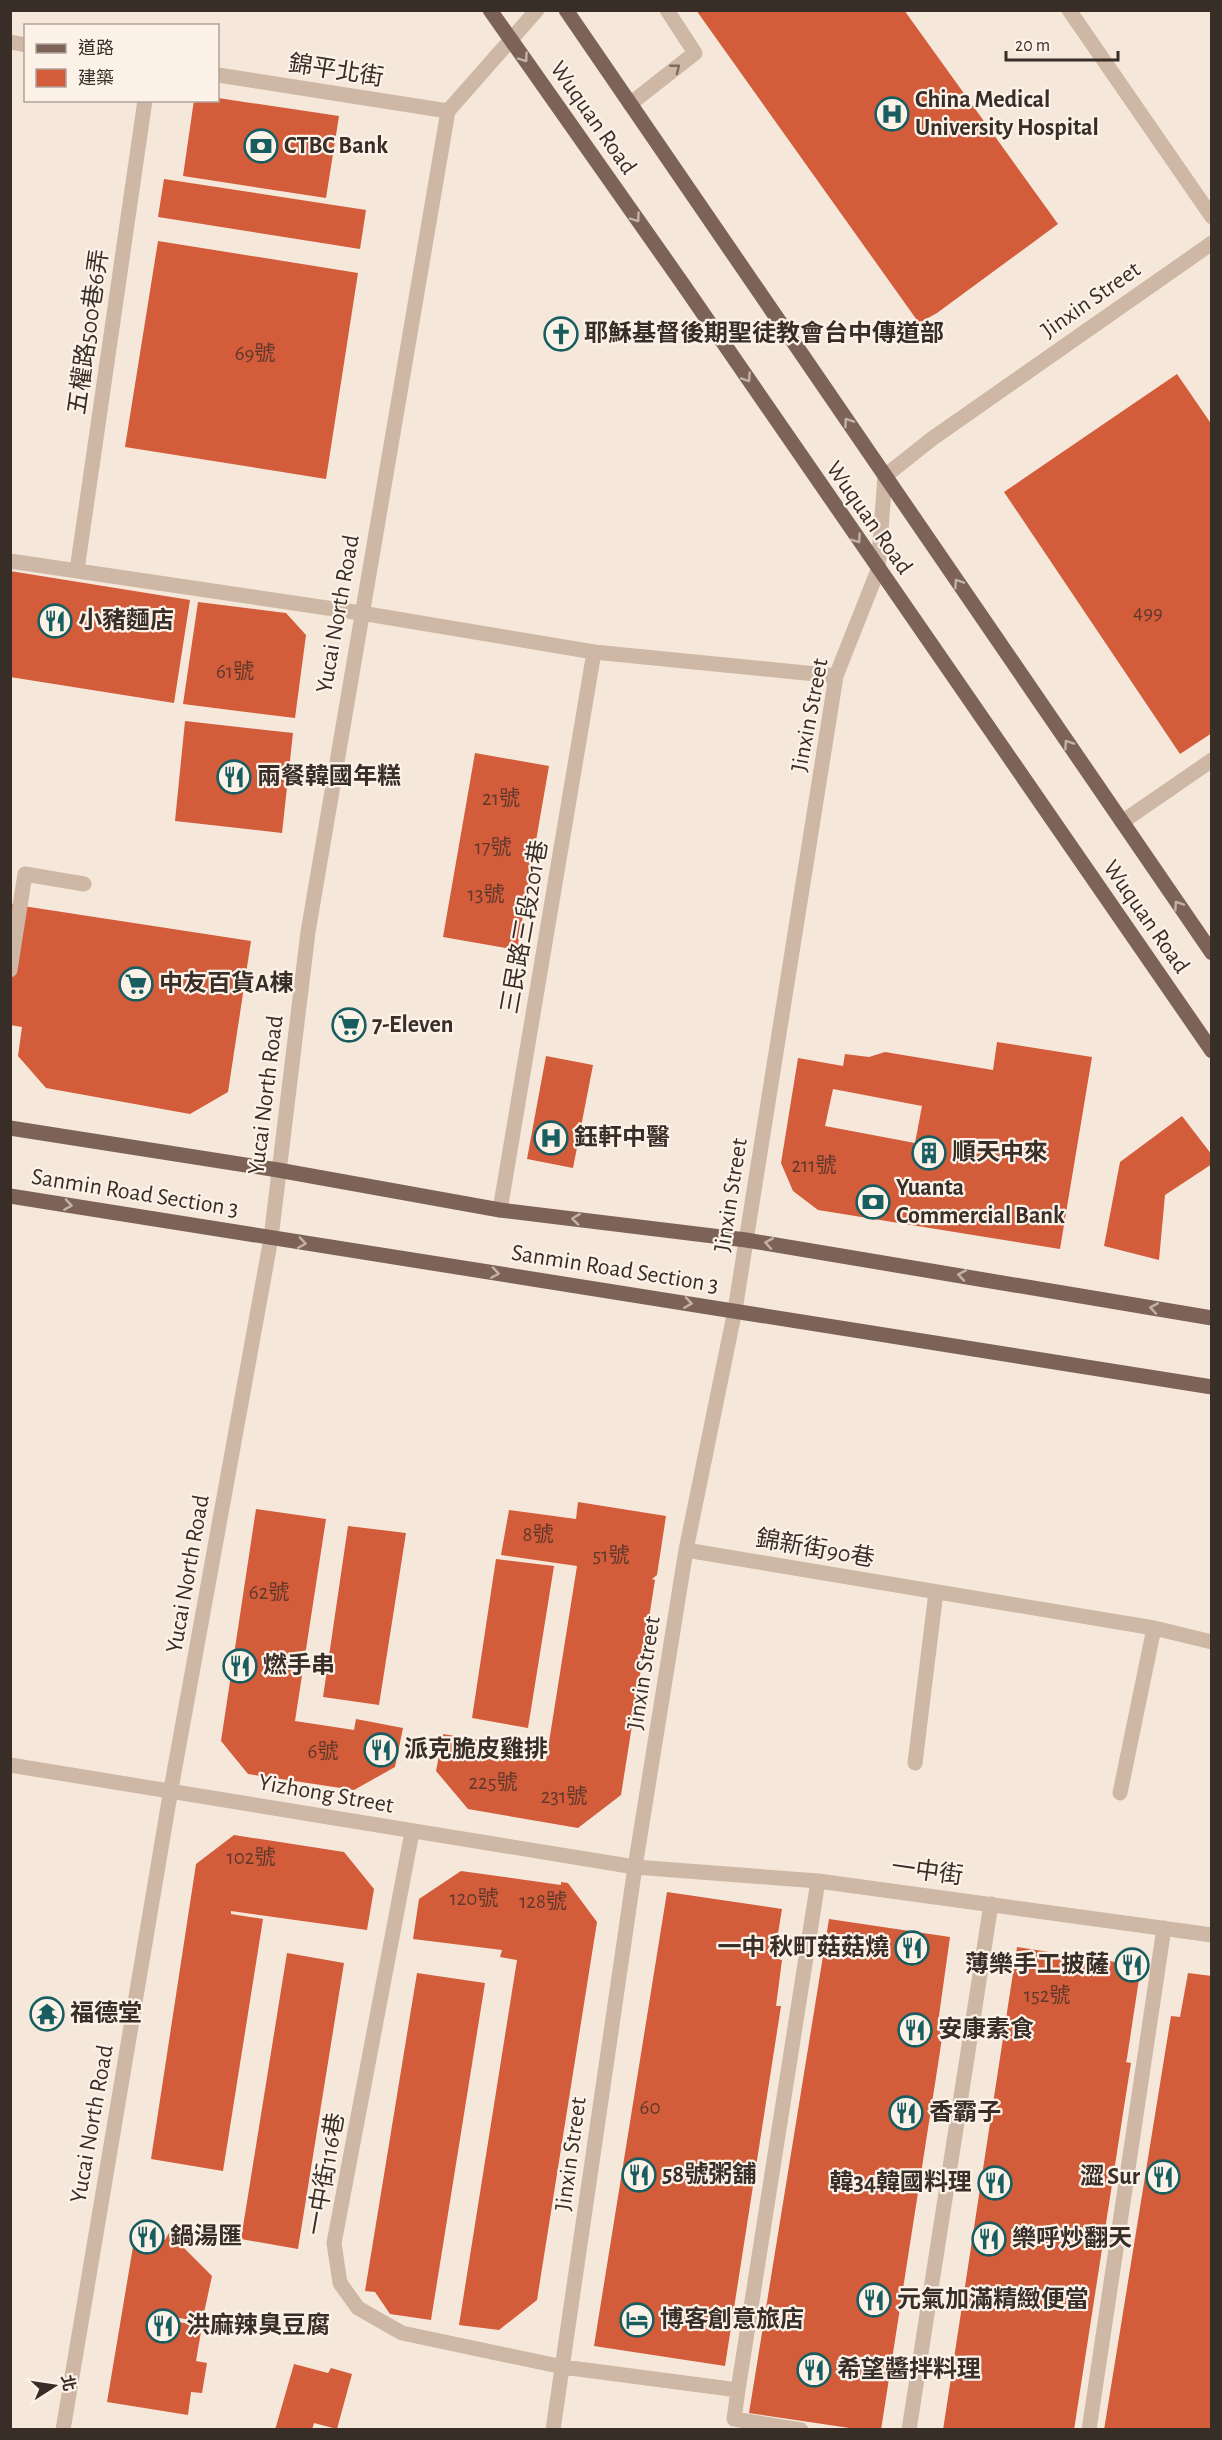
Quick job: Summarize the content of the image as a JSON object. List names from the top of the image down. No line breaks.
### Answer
{"streets":{"main road":["Wuquan Road","Sanmin Road Section 3"],"street":["錦平北街","Jinxin Street","五權路500巷6弄","Yucai North Road","三民路三段201巷","錦新街90巷","Yizhong Street","一中街","一中街116巷"]},"crossings":[["錦平北街","Yucai North Road"],["Wuquan Road","Jinxin Street"],["Jinxin Street","Sanmin Road Section 3"],["Jinxin Street","錦新街90巷"],["Jinxin Street","Yizhong Street"],["Jinxin Street","一中街"],["Jinxin Street","一中街116巷"],["Yucai North Road","Sanmin Road Section 3"],["Yucai North Road","Yizhong Street"],["三民路三段201巷","Sanmin Road Section 3"],["Yizhong Street","一中街"],["Yizhong Street","一中街116巷"]],"places":{"hospital":["China Medical University Hospital","鈺軒中醫"],"bank":["CTBC Bank","Yuanta Commercial Bank"],"church":["耶穌基督後期聖徒教會台中傳道部"],"restaurant":["小豬麵店","兩餐韓國年糕","燃手串","派克脆皮雞排","一中 秋町菇菇燒","薄樂手工披薩","安康素食","香霸子","58號粥舖","澀 Sur","韓34韓國料理","鍋湯匯","樂呼炒翻天","元氣加滿精緻便當","洪麻辣臭豆腐","希望醬拌料理"],"supermarket":["中友百貨A棟","7-Eleven"],"building":["順天中來"],"temple":["福德堂"],"hotel":["博客創意旅店"]},"house_numbers":["69號","499","61號","21號","17號","13號","211號","8號","51號","62號","6號","225號","231號","102號","120號","128號","152號","60"],"legend":["道路","建築"],"scale_bar":"20 m","north":"right"}
